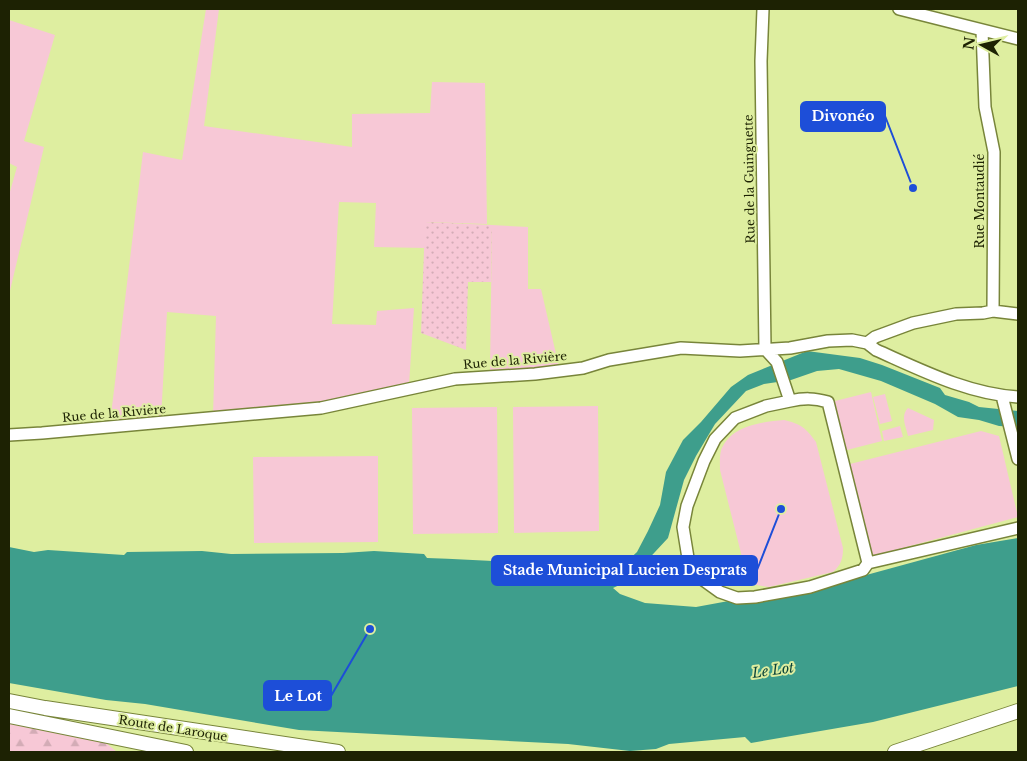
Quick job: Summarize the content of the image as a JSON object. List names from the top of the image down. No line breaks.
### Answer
{"streets":{"main road":["Route de Laroque"],"street":["Rue de la Guinguette","Rue Montaudié","Rue de la Rivière"]},"crossings":[["Rue de la Guinguette","Rue de la Rivière"]],"water":["Le Lot"],"places":["Divonéo","Stade Municipal Lucien Desprats","Le Lot"],"north":"left"}
